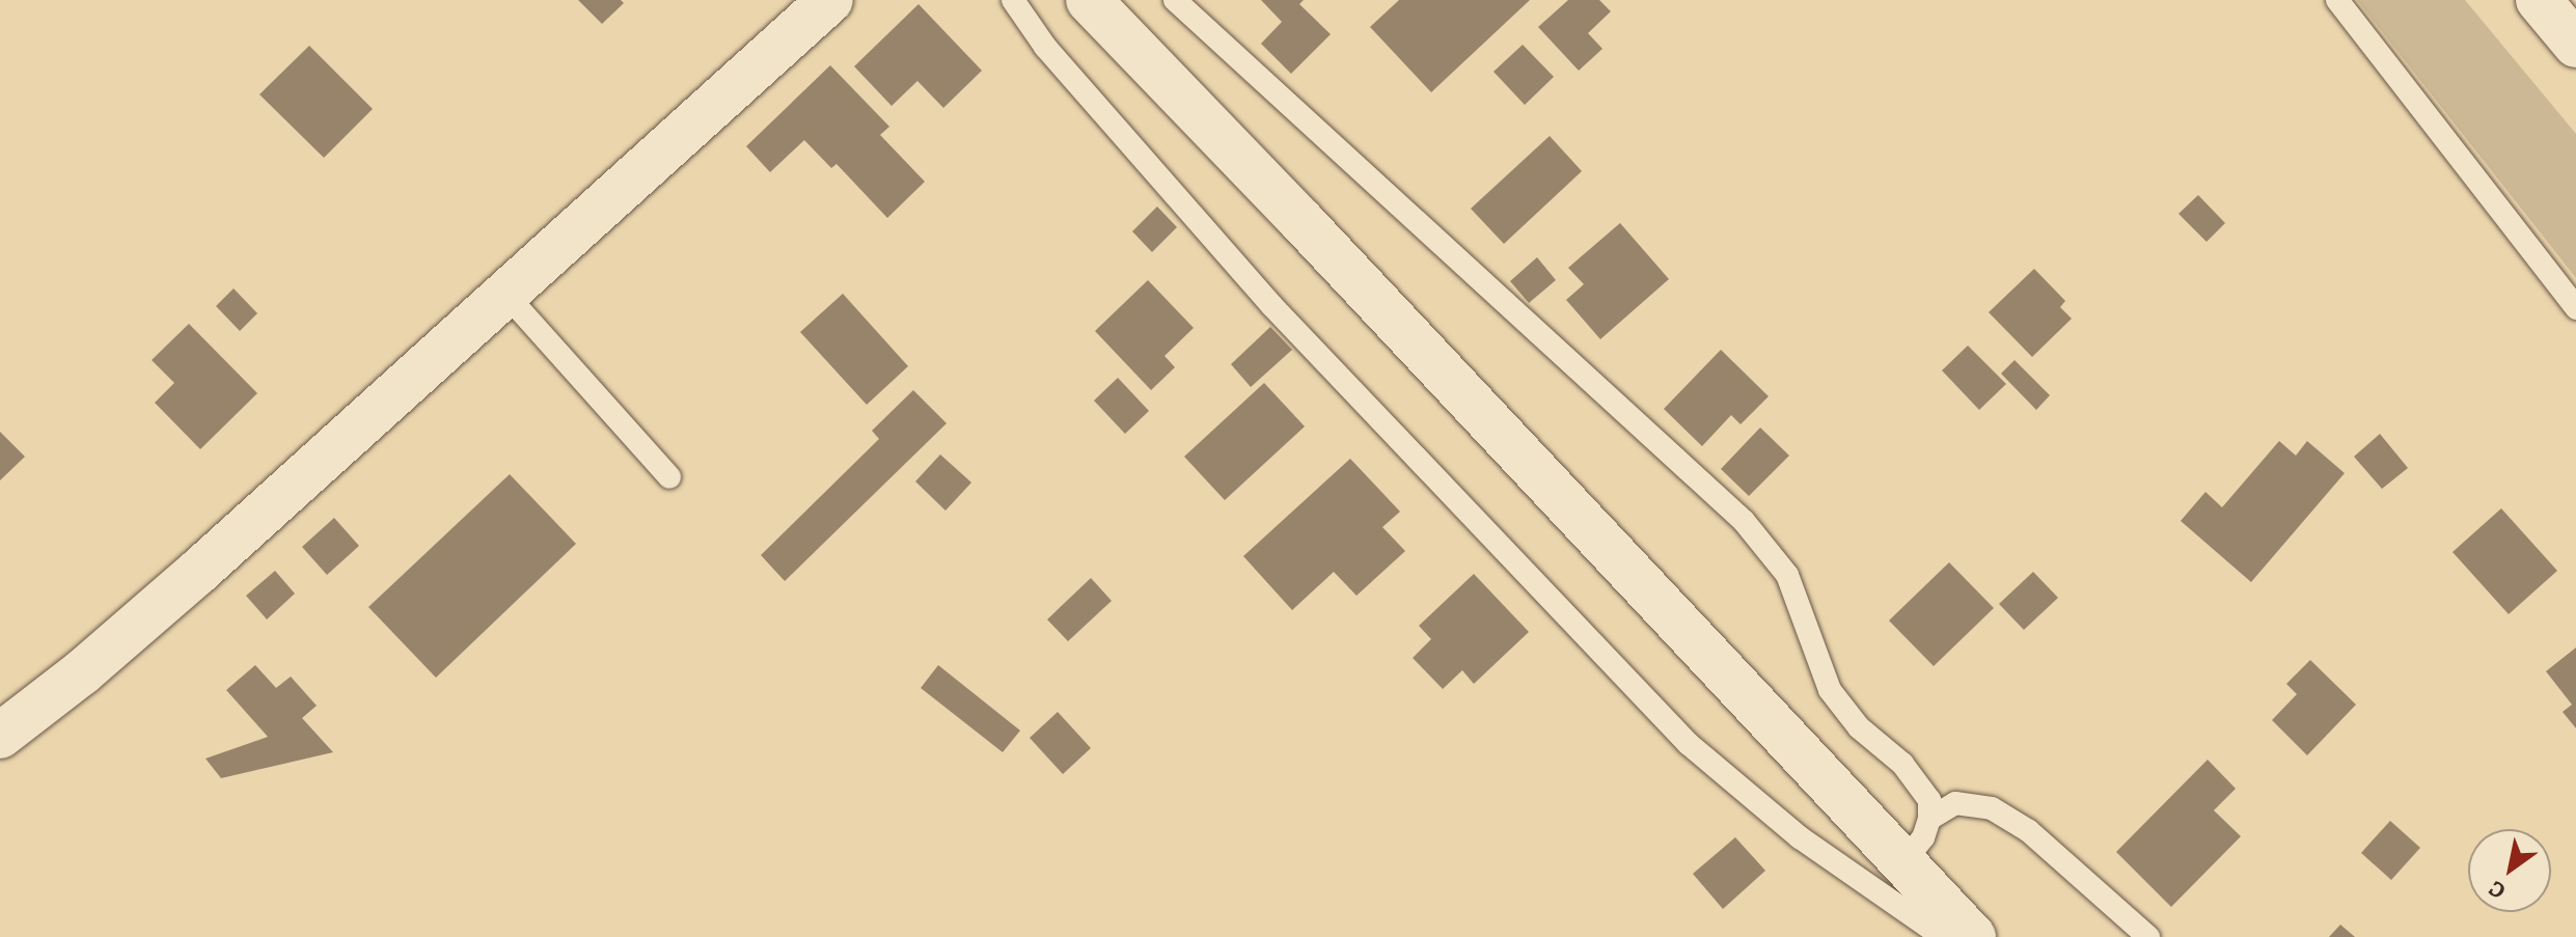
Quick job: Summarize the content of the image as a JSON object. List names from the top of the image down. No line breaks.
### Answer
{"north":"bottom left"}
